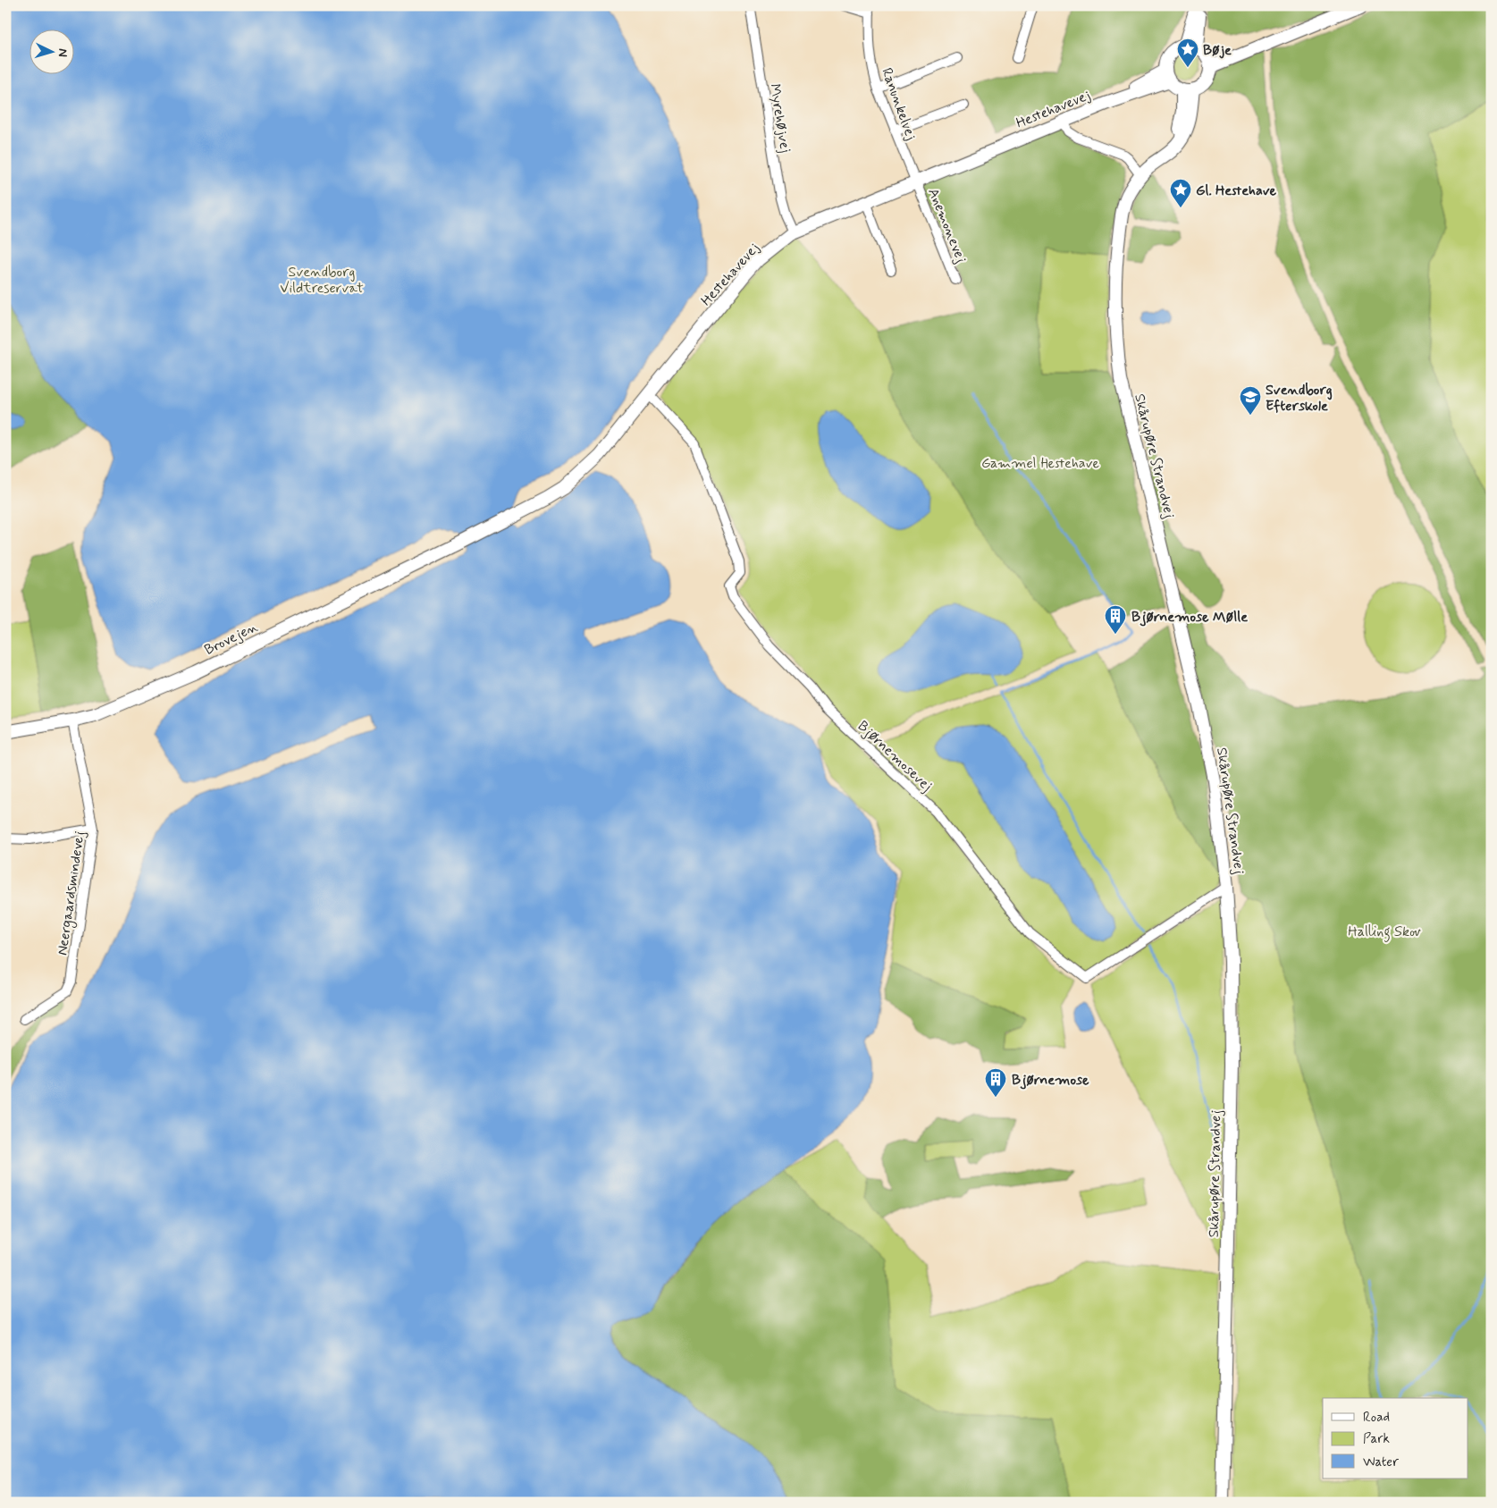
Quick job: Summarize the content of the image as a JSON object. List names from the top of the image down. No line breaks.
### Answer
{"streets":{"street":["Ranunkelvej","Hestehavevej","Myrehøjvej","Anemonevej","Skårupøre Strandvej","Brovejen","Bjørnemosevej","Neergaardsmindevej"]},"crossings":[["Ranunkelvej","Hestehavevej"],["Ranunkelvej","Anemonevej"],["Hestehavevej","Myrehøjvej"],["Hestehavevej","Anemonevej"],["Hestehavevej","Skårupøre Strandvej"],["Hestehavevej","Brovejen"],["Hestehavevej","Bjørnemosevej"],["Skårupøre Strandvej","Bjørnemosevej"],["Brovejen","Neergaardsmindevej"]],"parks":["Svendborg Vildtreservat","Gammel Hestehave","Halling Skov"],"places":{"place":["Bøje","Gl. Hestehave"],"school or university":["Svendborg Efterskole"],"building":["Bjørnemose Mølle","Bjørnemose"]},"legend":["Road","Park","Water"],"north":"right"}
